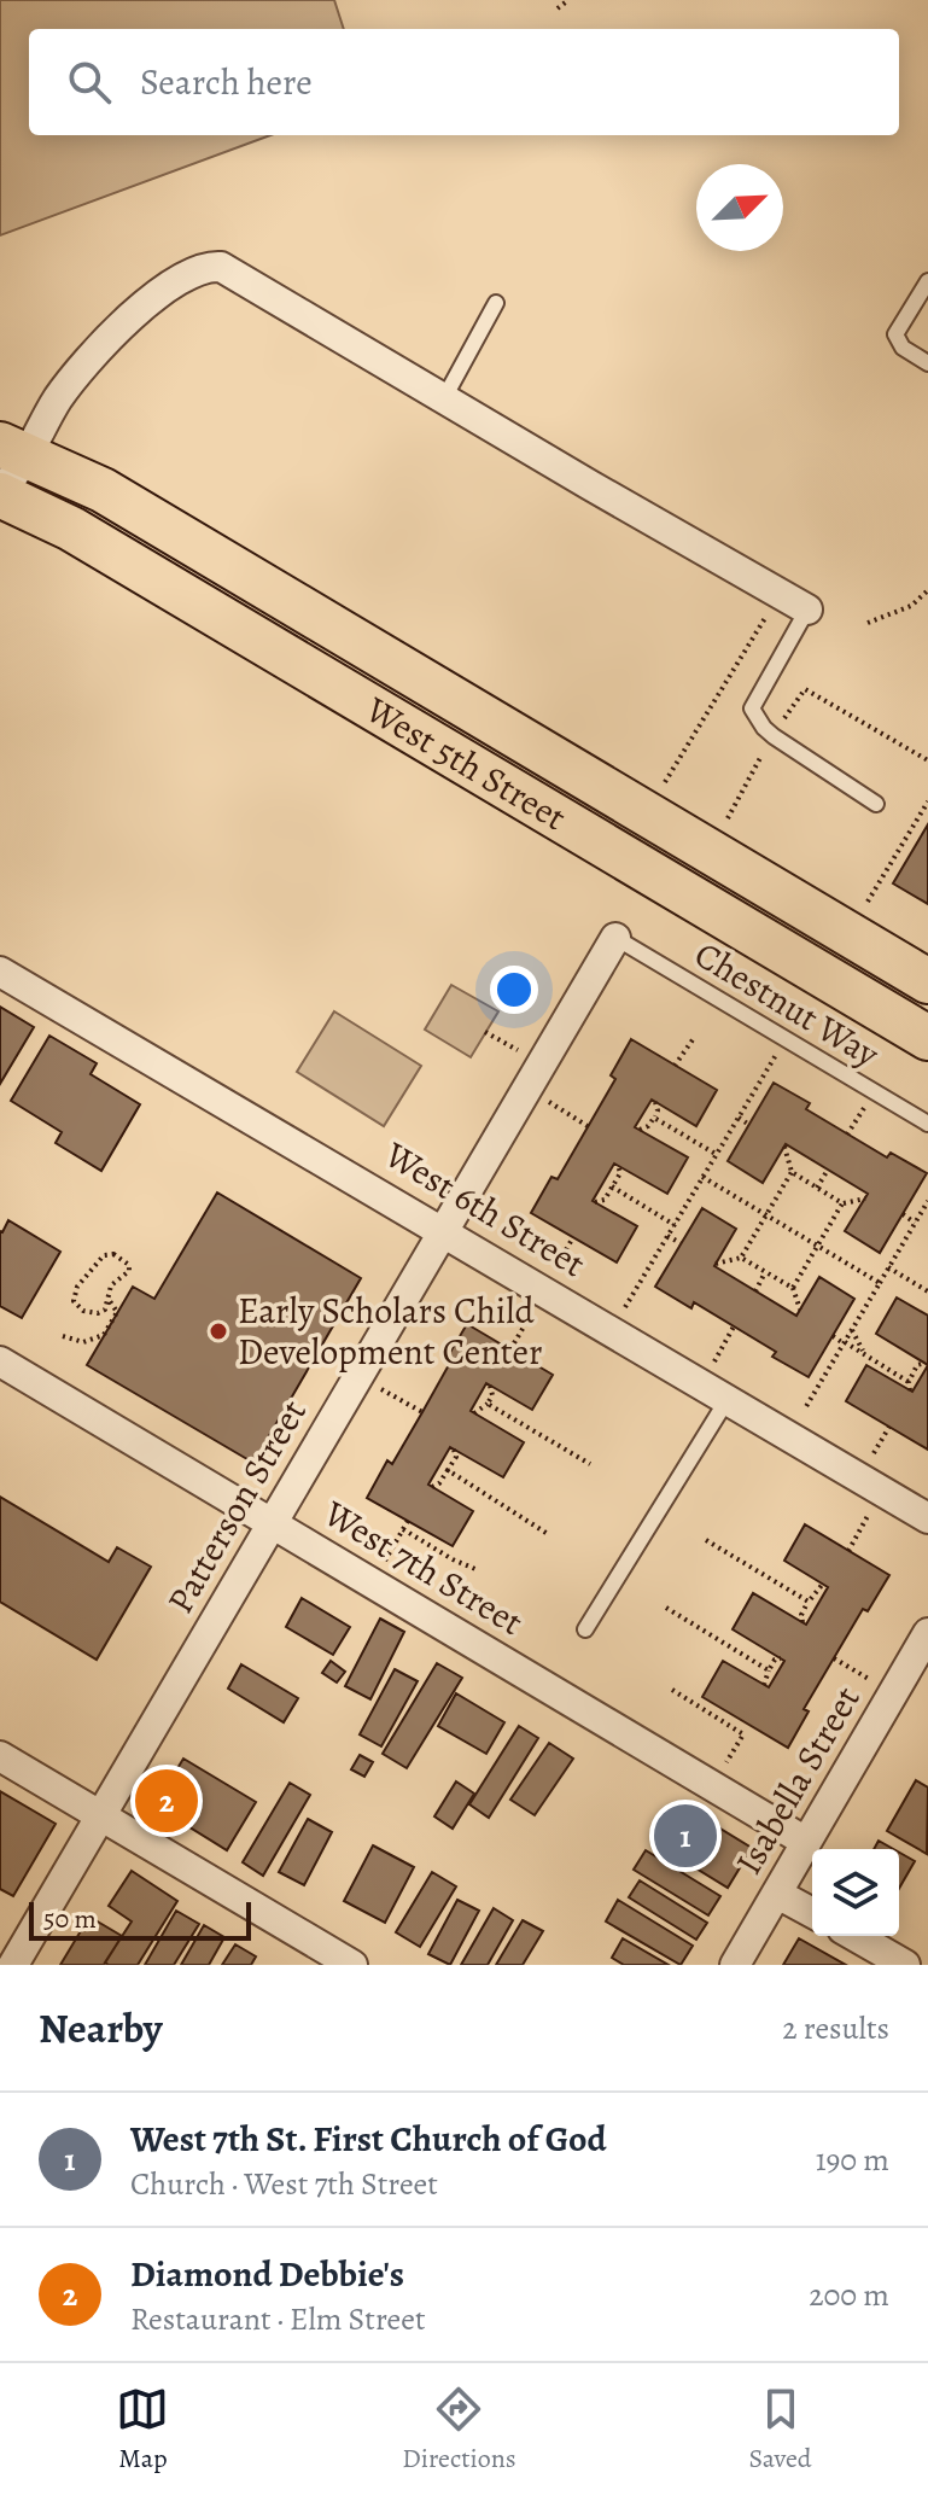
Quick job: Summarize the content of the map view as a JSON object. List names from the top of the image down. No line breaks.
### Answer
{"streets":{"main road":["West 5th Street"],"street":["West 6th Street","Patterson Street","West 7th Street","Isabella Street"],"lane":["Chestnut Way"]},"crossings":[["Chestnut Way","Patterson Street"],["West 6th Street","Patterson Street"],["Patterson Street","West 7th Street"],["West 7th Street","Isabella Street"]],"places":["Early Scholars Child Development Center"],"scale_bar":"50 m","north":"top right","page":{"search":"Search here","pins":["2","1"],"scale":"50 m","heading":["Nearby","2 results"],"list":[{"mark":"1","name":"West 7th St. First Church of God","note":"Church · West 7th Street","value":"190 m"},{"mark":"2","name":"Diamond Debbie's","note":"Restaurant · Elm Street","value":"200 m"}],"nav":["Map","Directions","Saved"]}}
